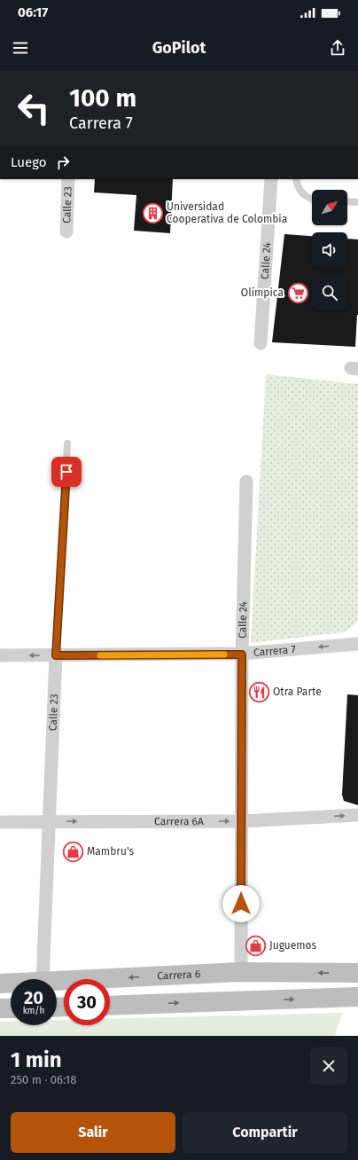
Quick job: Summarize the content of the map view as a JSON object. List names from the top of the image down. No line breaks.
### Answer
{"streets":{"main road":["Carrera 6"],"street":["Calle 23","Calle 24","Carrera 7","Carrera 6A"]},"crossings":[["Calle 23","Carrera 7"],["Calle 23","Carrera 6A"],["Calle 24","Carrera 7"],["Calle 24","Carrera 6A"],["Calle 24","Carrera 6"]],"one_way":["Carrera 7","Carrera 6A"],"places":{"building":["Universidad Cooperativa de Colombia"],"supermarket":["Olímpica"],"restaurant":["Otra Parte"],"shop":["Mambru's","Juguemos"]},"north":"top right","page":{"status":"06:17","header":"GoPilot","turn":["100 m","Carrera 7"],"then":"Luego","speed":"20 km/h","limit":"30","heading":["1 min","250 m · 06:18"],"buttons":["Salir","Compartir"]}}
